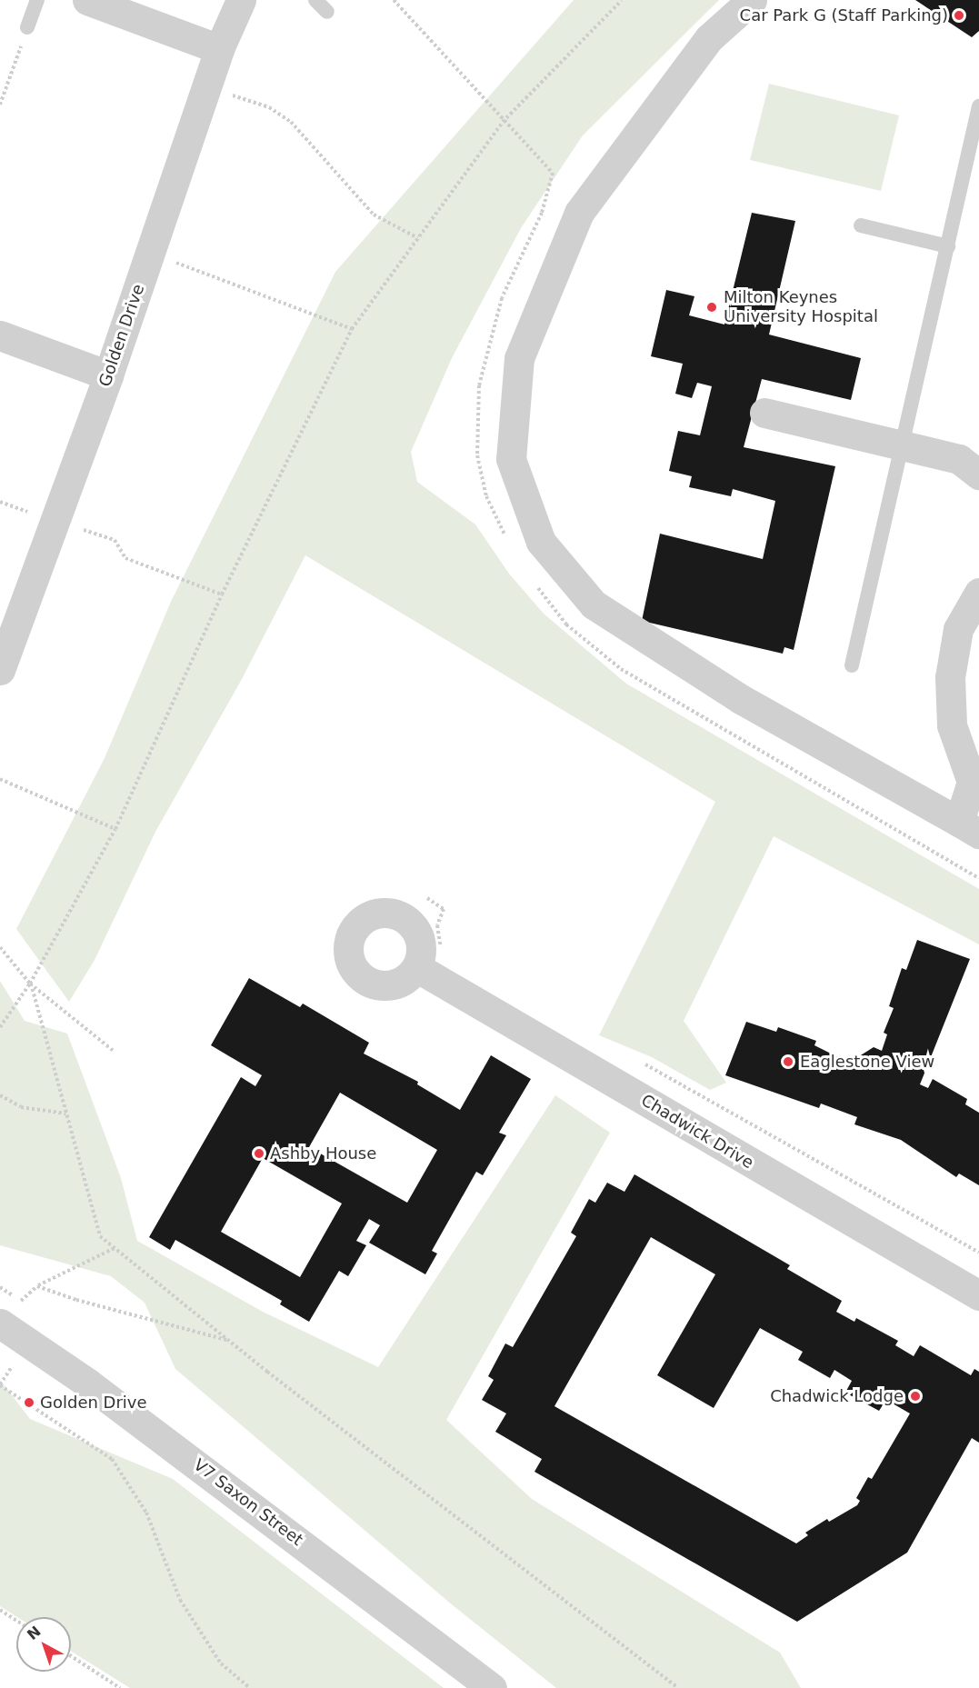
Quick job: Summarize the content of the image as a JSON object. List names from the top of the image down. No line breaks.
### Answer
{"streets":{"street":["Golden Drive","Chadwick Drive","V7 Saxon Street"]},"places":["Car Park G (Staff Parking)","Milton Keynes University Hospital","Eaglestone View","Ashby House","Chadwick Lodge","Golden Drive"],"north":"top left"}
